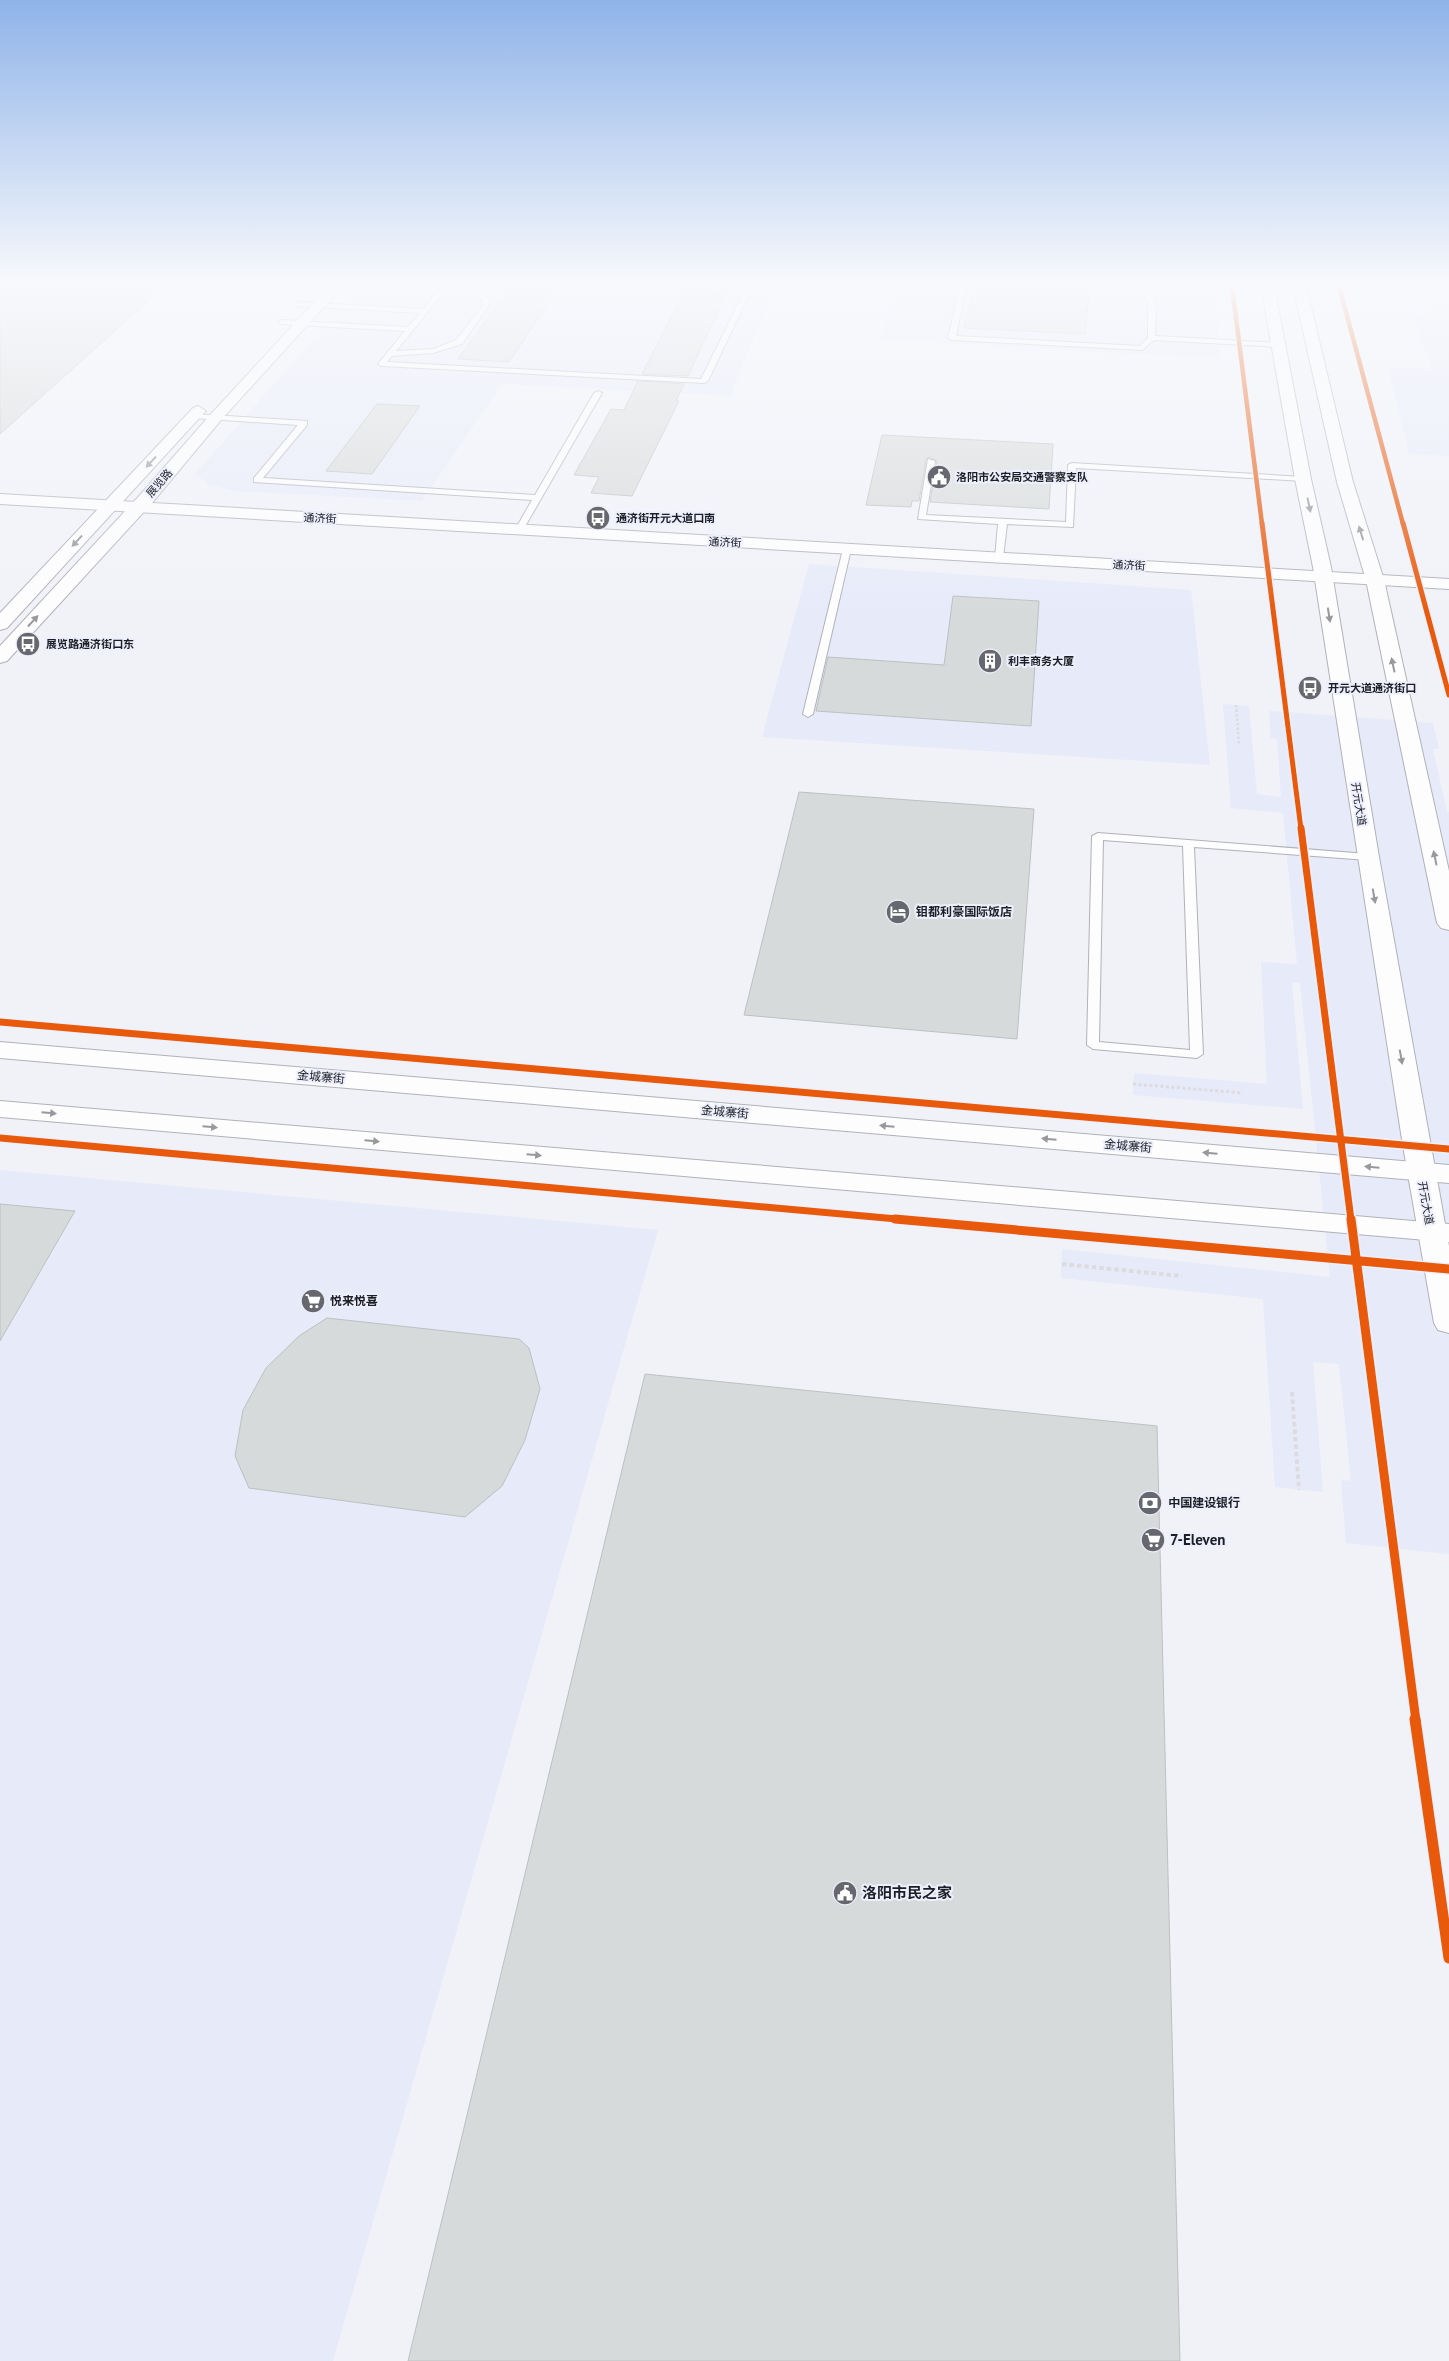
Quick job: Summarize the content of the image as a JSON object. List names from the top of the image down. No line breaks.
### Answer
{"streets":{"main road":["展览路","通济街","开元大道","金城寨街"]},"crossings":[["展览路","通济街"],["通济街","开元大道"],["开元大道","金城寨街"]],"places":{"public building":["洛阳市公安局交通警察支队","洛阳市民之家"],"bus stop":["通济街开元大道口南","展览路通济街口东","开元大道通济街口"],"building":["利丰商务大厦"],"hotel":["钼都利豪国际饭店"],"supermarket":["悦来悦喜","7-Eleven"],"bank":["中国建设银行"]}}
